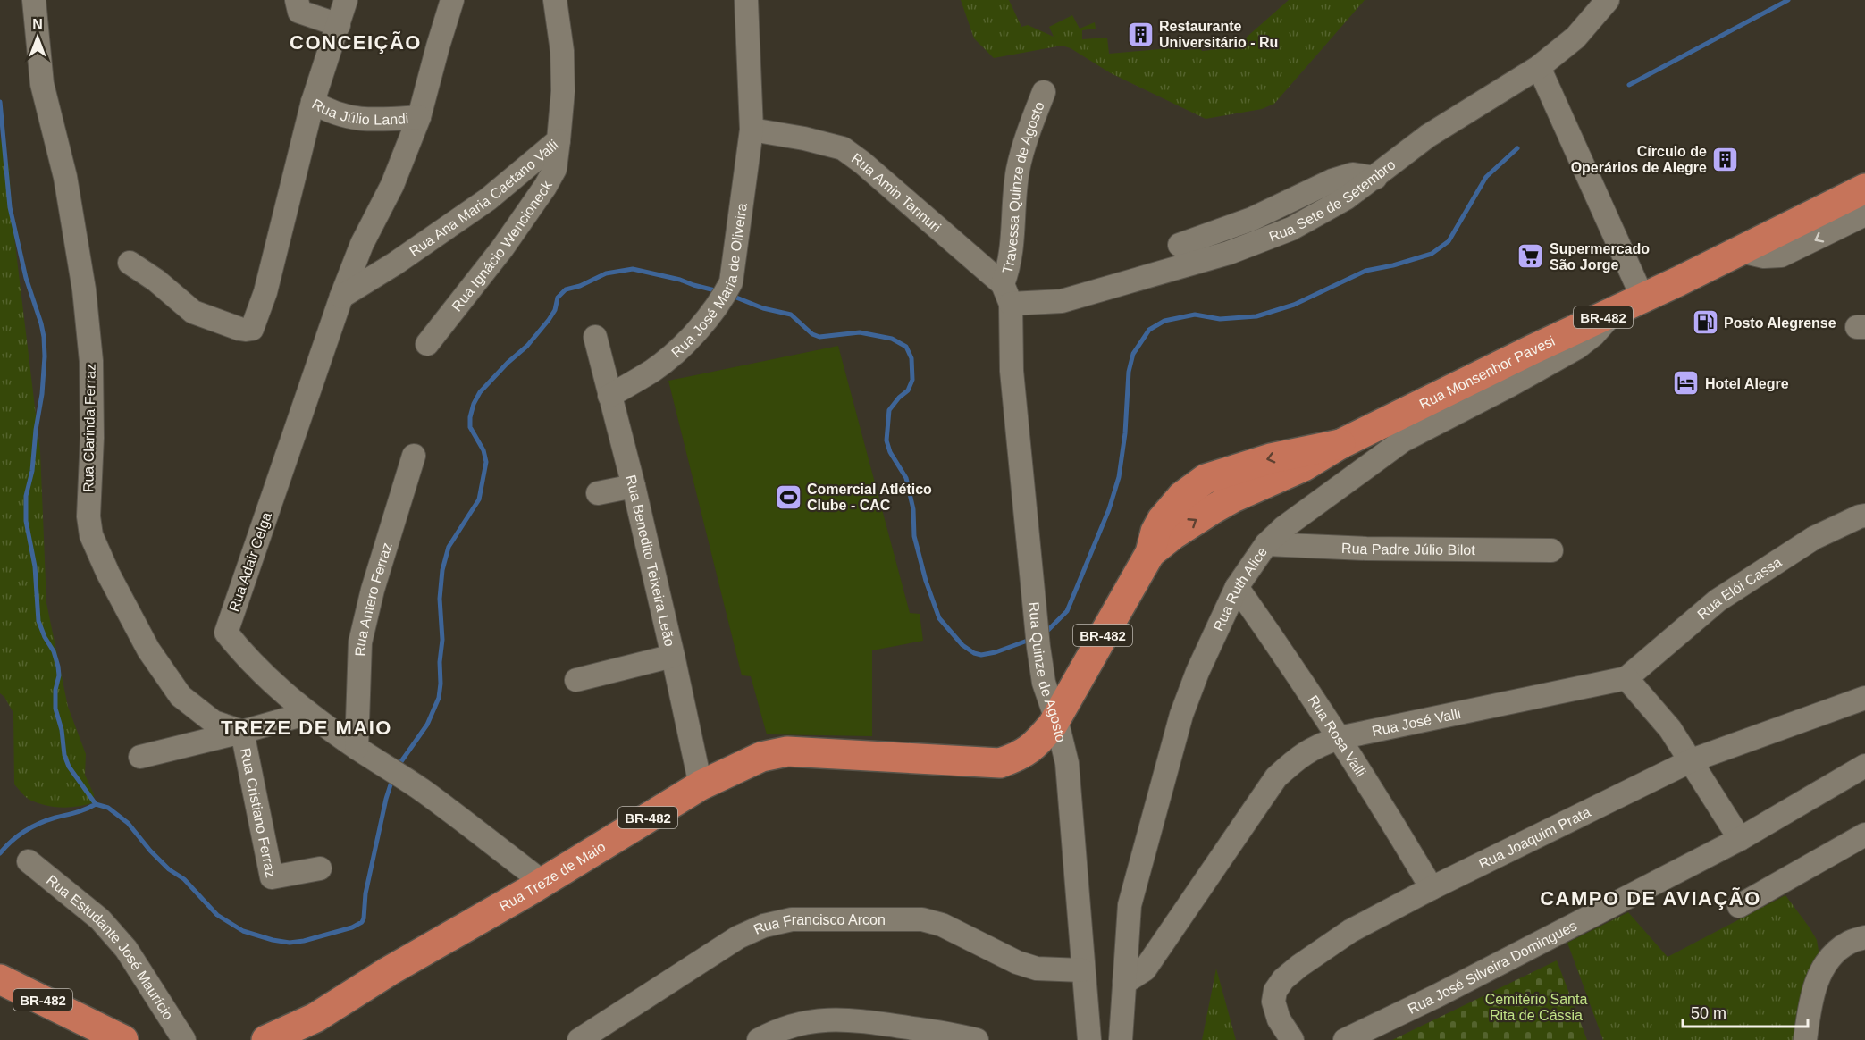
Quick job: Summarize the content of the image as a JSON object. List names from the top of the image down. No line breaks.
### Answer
{"streets":{"highway":["BR-482","Rua Monsenhor Pavesi","Rua Treze de Maio"],"street":["Rua Júlio Landi","Travessa Quinze de Agosto","Rua Amin Tannuri","Rua Ana Maria Caetano Valli","Rua Sete de Setembro","Rua Ignácio Wencioneck","Rua José Maria de Oliveira","Rua Clarinda Ferraz","Rua Padre Júlio Bilot","Rua Benedito Teixeira Leão","Rua Adair Celga","Rua Elói Cassa","Rua Ruth Alice","Rua Antero Ferraz","Rua Quinze de Agosto","Rua José Valli","Rua Rosa Valli","Rua Cristiano Ferraz","Rua Joaquim Prata","Rua Francisco Arcon","Rua Estudante José Maurício","Rua José Silveira Domingues"]},"crossings":[["Rua Júlio Landi","Rua Ana Maria Caetano Valli"],["Rua Júlio Landi","Rua Adair Celga"],["Travessa Quinze de Agosto","Rua Amin Tannuri"],["Travessa Quinze de Agosto","Rua Sete de Setembro"],["Travessa Quinze de Agosto","Rua Quinze de Agosto"],["Rua Amin Tannuri","Rua Sete de Setembro"],["Rua Amin Tannuri","Rua José Maria de Oliveira"],["Rua Amin Tannuri","Rua Quinze de Agosto"],["Rua Ana Maria Caetano Valli","Rua Ignácio Wencioneck"],["Rua Ana Maria Caetano Valli","Rua Adair Celga"],["Rua Sete de Setembro","Rua Quinze de Agosto"],["Rua José Maria de Oliveira","Rua Benedito Teixeira Leão"],["Rua Monsenhor Pavesi","Rua Ruth Alice"],["Rua Monsenhor Pavesi","Rua Quinze de Agosto"],["Rua Monsenhor Pavesi","Rua Treze de Maio"],["Rua Clarinda Ferraz","Rua Cristiano Ferraz"],["Rua Padre Júlio Bilot","Rua Ruth Alice"],["Rua Benedito Teixeira Leão","Rua Treze de Maio"],["Rua Adair Celga","Rua Antero Ferraz"],["Rua Adair Celga","Rua Treze de Maio"],["Rua Elói Cassa","Rua José Valli"],["Rua Ruth Alice","Rua José Valli"],["Rua Ruth Alice","Rua Rosa Valli"],["Rua Quinze de Agosto","Rua Treze de Maio"],["Rua Quinze de Agosto","Rua Francisco Arcon"],["Rua José Valli","Rua Rosa Valli"],["Rua Rosa Valli","Rua Joaquim Prata"]],"districts":["CONCEIÇÃO","TREZE DE MAIO","CAMPO DE AVIAÇÃO"],"parks":["Cemitério Santa Rita de Cássia"],"places":{"building":["Restaurante Universitário - Ru","Círculo de Operários de Alegre"],"supermarket":["Supermercado São Jorge"],"fuel station":["Posto Alegrense"],"hotel":["Hotel Alegre"],"sports":["Comercial Atlético Clube - CAC"]},"scale_bar":"50 m","north":"top"}
